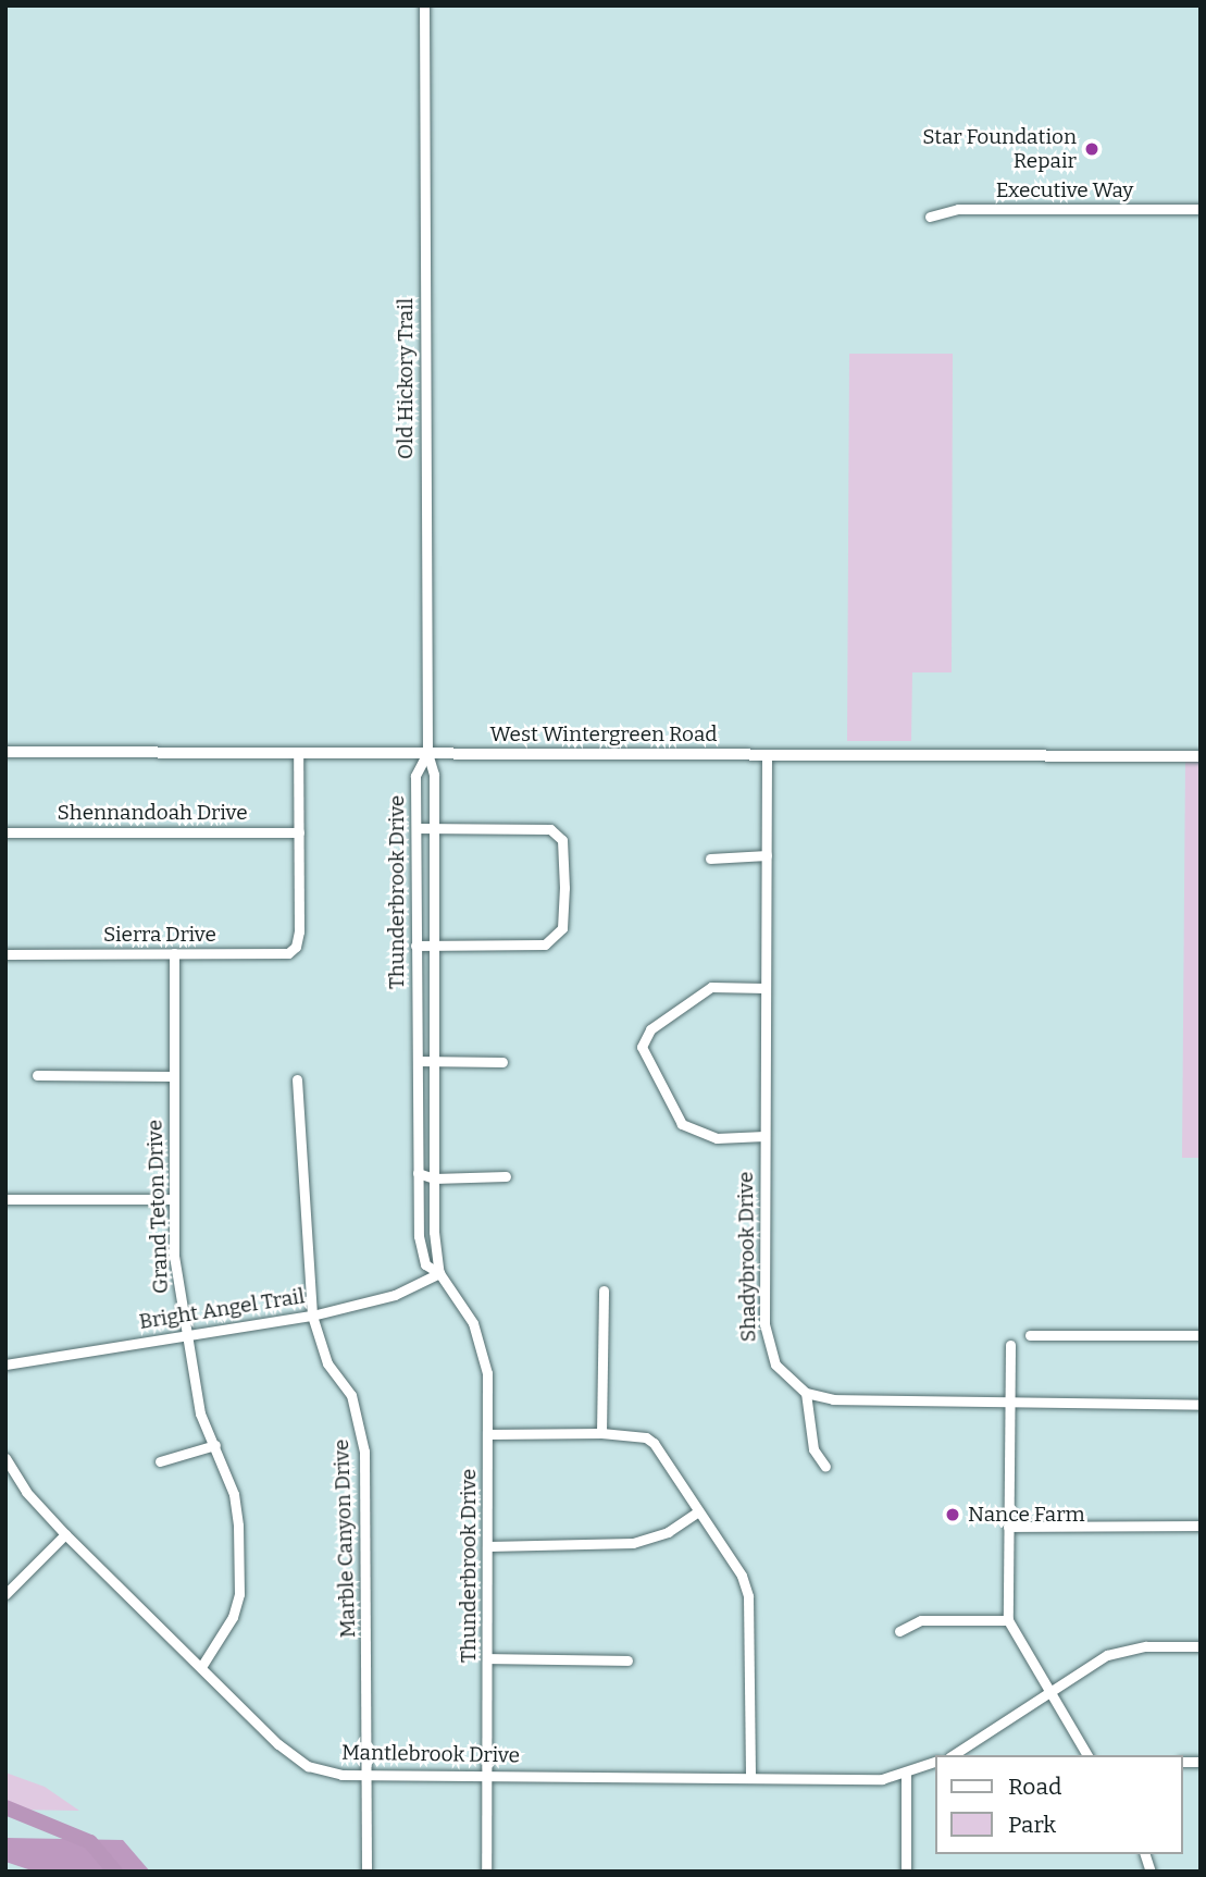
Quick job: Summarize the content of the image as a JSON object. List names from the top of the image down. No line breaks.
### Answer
{"streets":{"main road":["West Wintergreen Road"],"street":["Executive Way","Old Hickory Trail","Shennandoah Drive","Thunderbrook Drive","Sierra Drive","Grand Teton Drive","Shadybrook Drive","Bright Angel Trail","Marble Canyon Drive","Mantlebrook Drive"]},"crossings":[["Old Hickory Trail","West Wintergreen Road"],["Old Hickory Trail","Thunderbrook Drive"],["West Wintergreen Road","Thunderbrook Drive"],["West Wintergreen Road","Shadybrook Drive"],["Shennandoah Drive","Sierra Drive"],["Thunderbrook Drive","Bright Angel Trail"],["Thunderbrook Drive","Mantlebrook Drive"],["Sierra Drive","Grand Teton Drive"],["Grand Teton Drive","Bright Angel Trail"],["Grand Teton Drive","Mantlebrook Drive"],["Bright Angel Trail","Marble Canyon Drive"],["Marble Canyon Drive","Mantlebrook Drive"]],"places":["Star Foundation Repair","Nance Farm"],"legend":["Road","Park"]}
